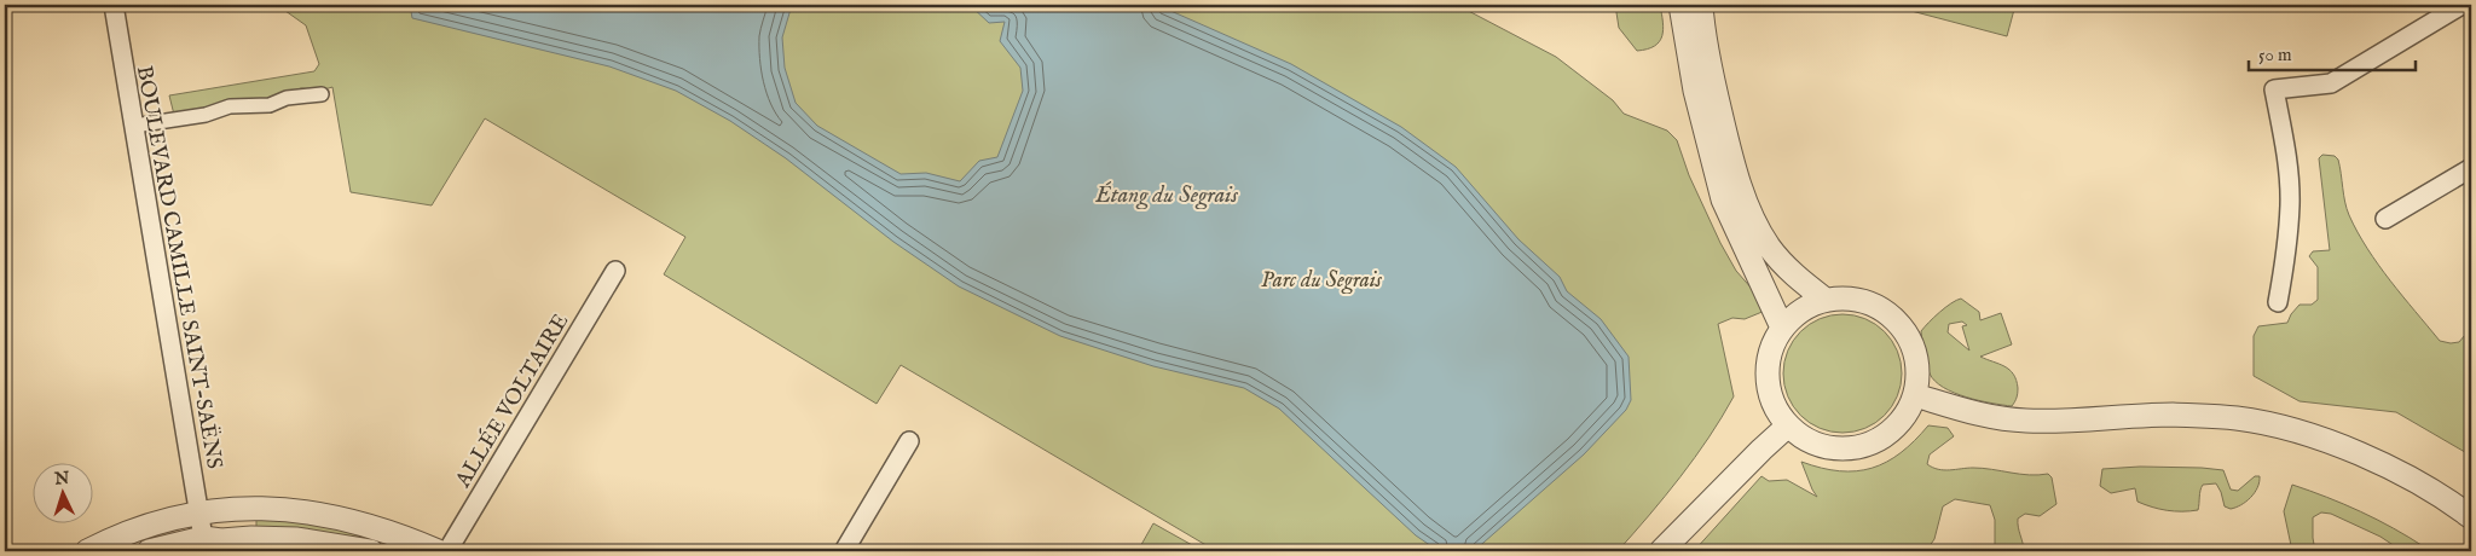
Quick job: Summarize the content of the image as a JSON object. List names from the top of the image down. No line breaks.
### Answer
{"streets":{"street":["BOULEVARD CAMILLE SAINT-SAËNS","ALLÉE VOLTAIRE"]},"water":["Étang du Segrais"],"parks":["Parc du Segrais"],"scale_bar":"50 m","north":"top"}
